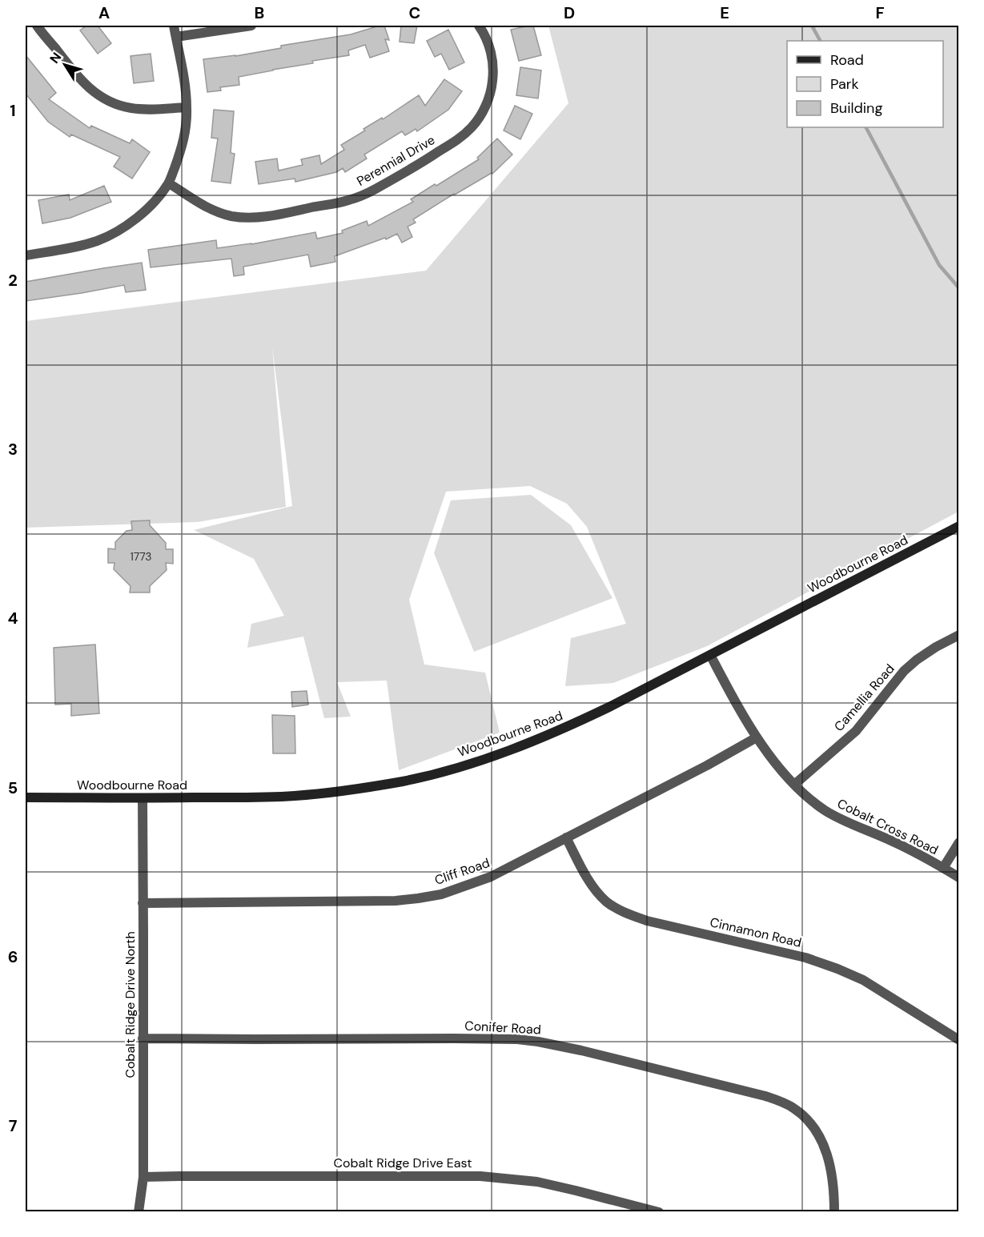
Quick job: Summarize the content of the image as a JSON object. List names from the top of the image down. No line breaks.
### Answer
{"streets":{"main road":["Woodbourne Road"],"street":["Perennial Drive","Camellia Road","Cobalt Cross Road","Cliff Road","Cinnamon Road","Cobalt Ridge Drive North","Conifer Road","Cobalt Ridge Drive East"]},"crossings":[["Woodbourne Road","Cobalt Cross Road"],["Woodbourne Road","Cobalt Ridge Drive North"],["Camellia Road","Cobalt Cross Road"],["Cobalt Cross Road","Cliff Road"],["Cliff Road","Cinnamon Road"],["Cliff Road","Cobalt Ridge Drive North"],["Cobalt Ridge Drive North","Conifer Road"],["Cobalt Ridge Drive North","Cobalt Ridge Drive East"]],"house_numbers":["1773"],"legend":["Road","Park","Building"],"north":"top left","grid":{"columns":["A","B","C","D","E","F"],"rows":["1","2","3","4","5","6","7"]}}
